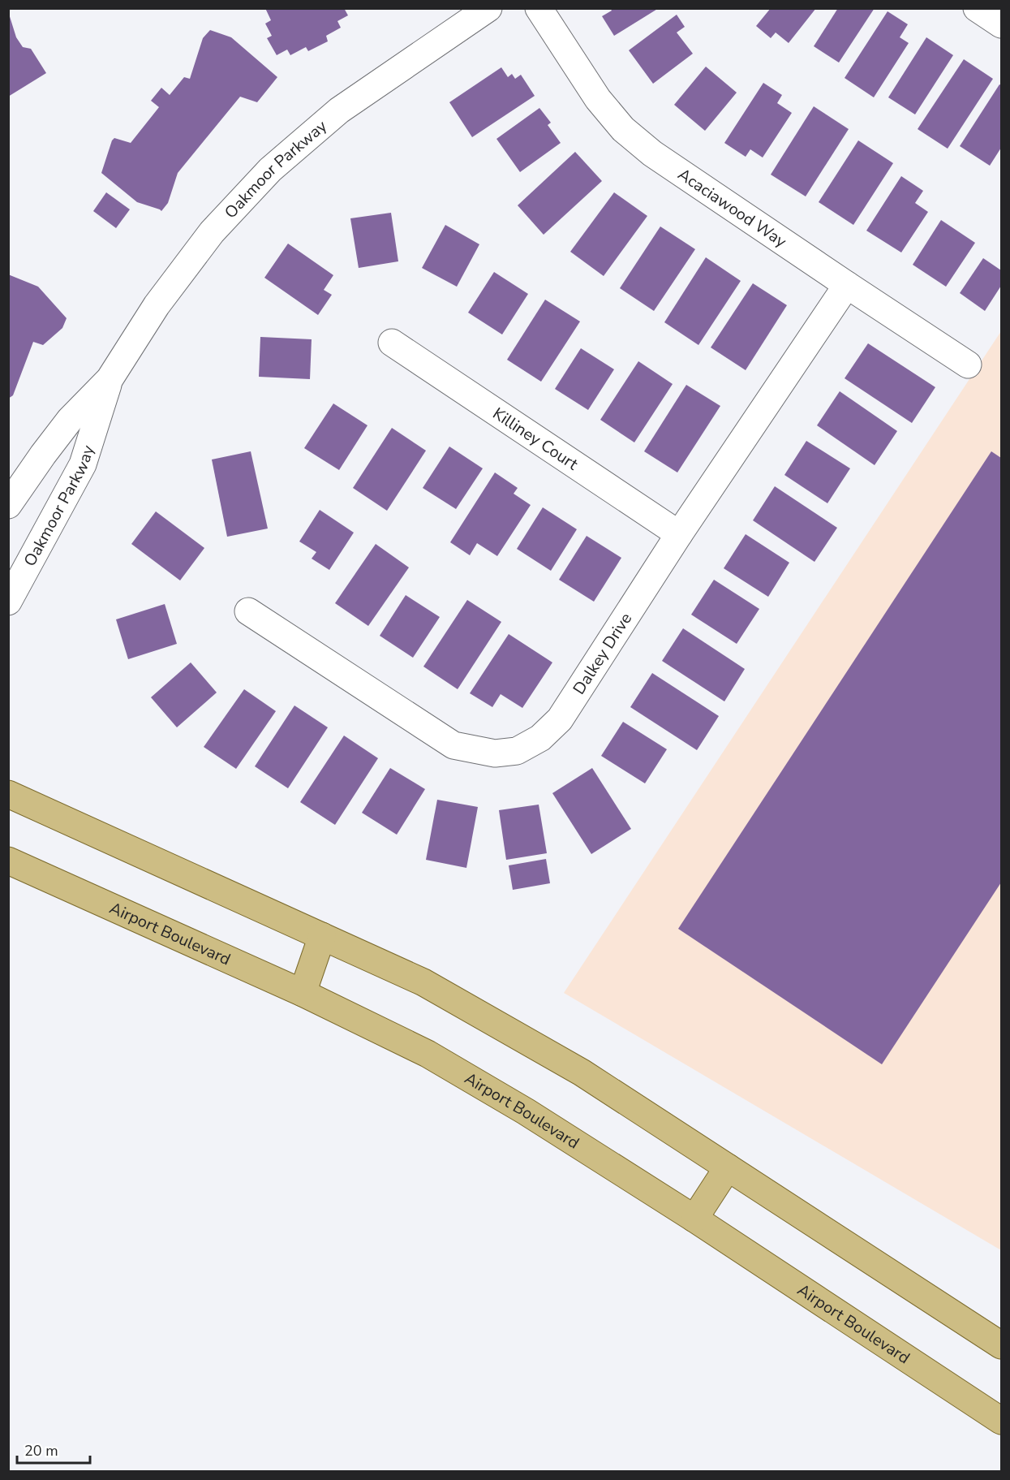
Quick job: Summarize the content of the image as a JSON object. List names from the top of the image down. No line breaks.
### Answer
{"streets":{"main road":["Airport Boulevard"],"street":["Oakmoor Parkway","Acaciawood Way","Killiney Court","Dalkey Drive"]},"crossings":[["Acaciawood Way","Dalkey Drive"],["Killiney Court","Dalkey Drive"]],"scale_bar":"20 m"}
